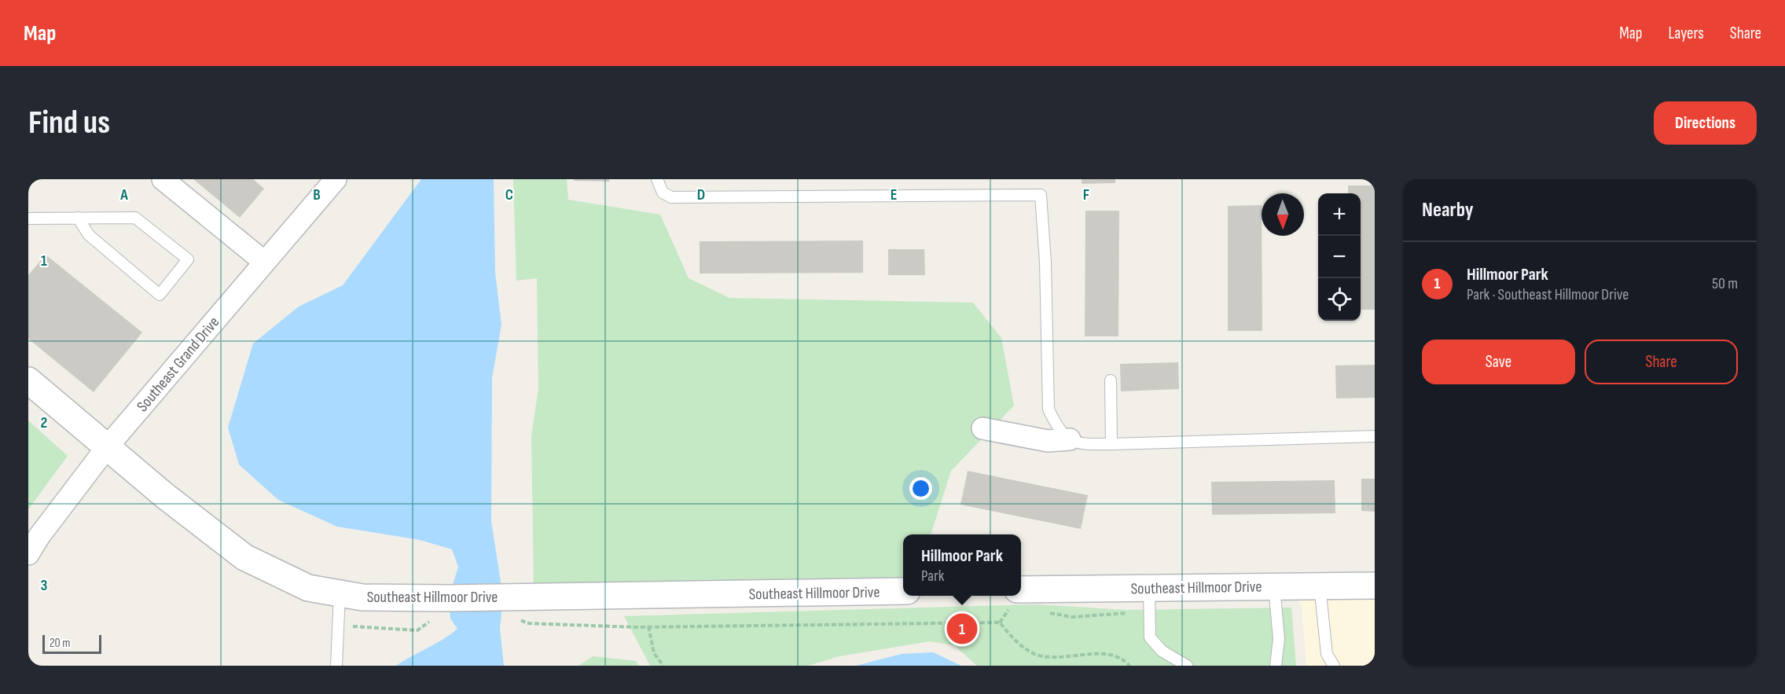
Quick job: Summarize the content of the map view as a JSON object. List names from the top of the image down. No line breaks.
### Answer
{"streets":{"street":["Southeast Grand Drive","Southeast Hillmoor Drive"]},"crossings":[["Southeast Grand Drive","Southeast Hillmoor Drive"]],"scale_bar":"20 m","north":"bottom","page":{"header":"Map","nav":["Map","Layers","Share"],"buttons":["Directions",["Save","Share"]],"title":"Find us","heading":"Nearby","map_buttons":["+","−"],"list":[{"mark":"1","name":"Hillmoor Park","note":"Park · Southeast Hillmoor Drive","value":"50 m"}],"popup":["Hillmoor Park","Park"],"pins":"1","scale":"20 m"},"grid":{"columns":["A","B","C","D","E","F"],"rows":["1","2","3"]}}
